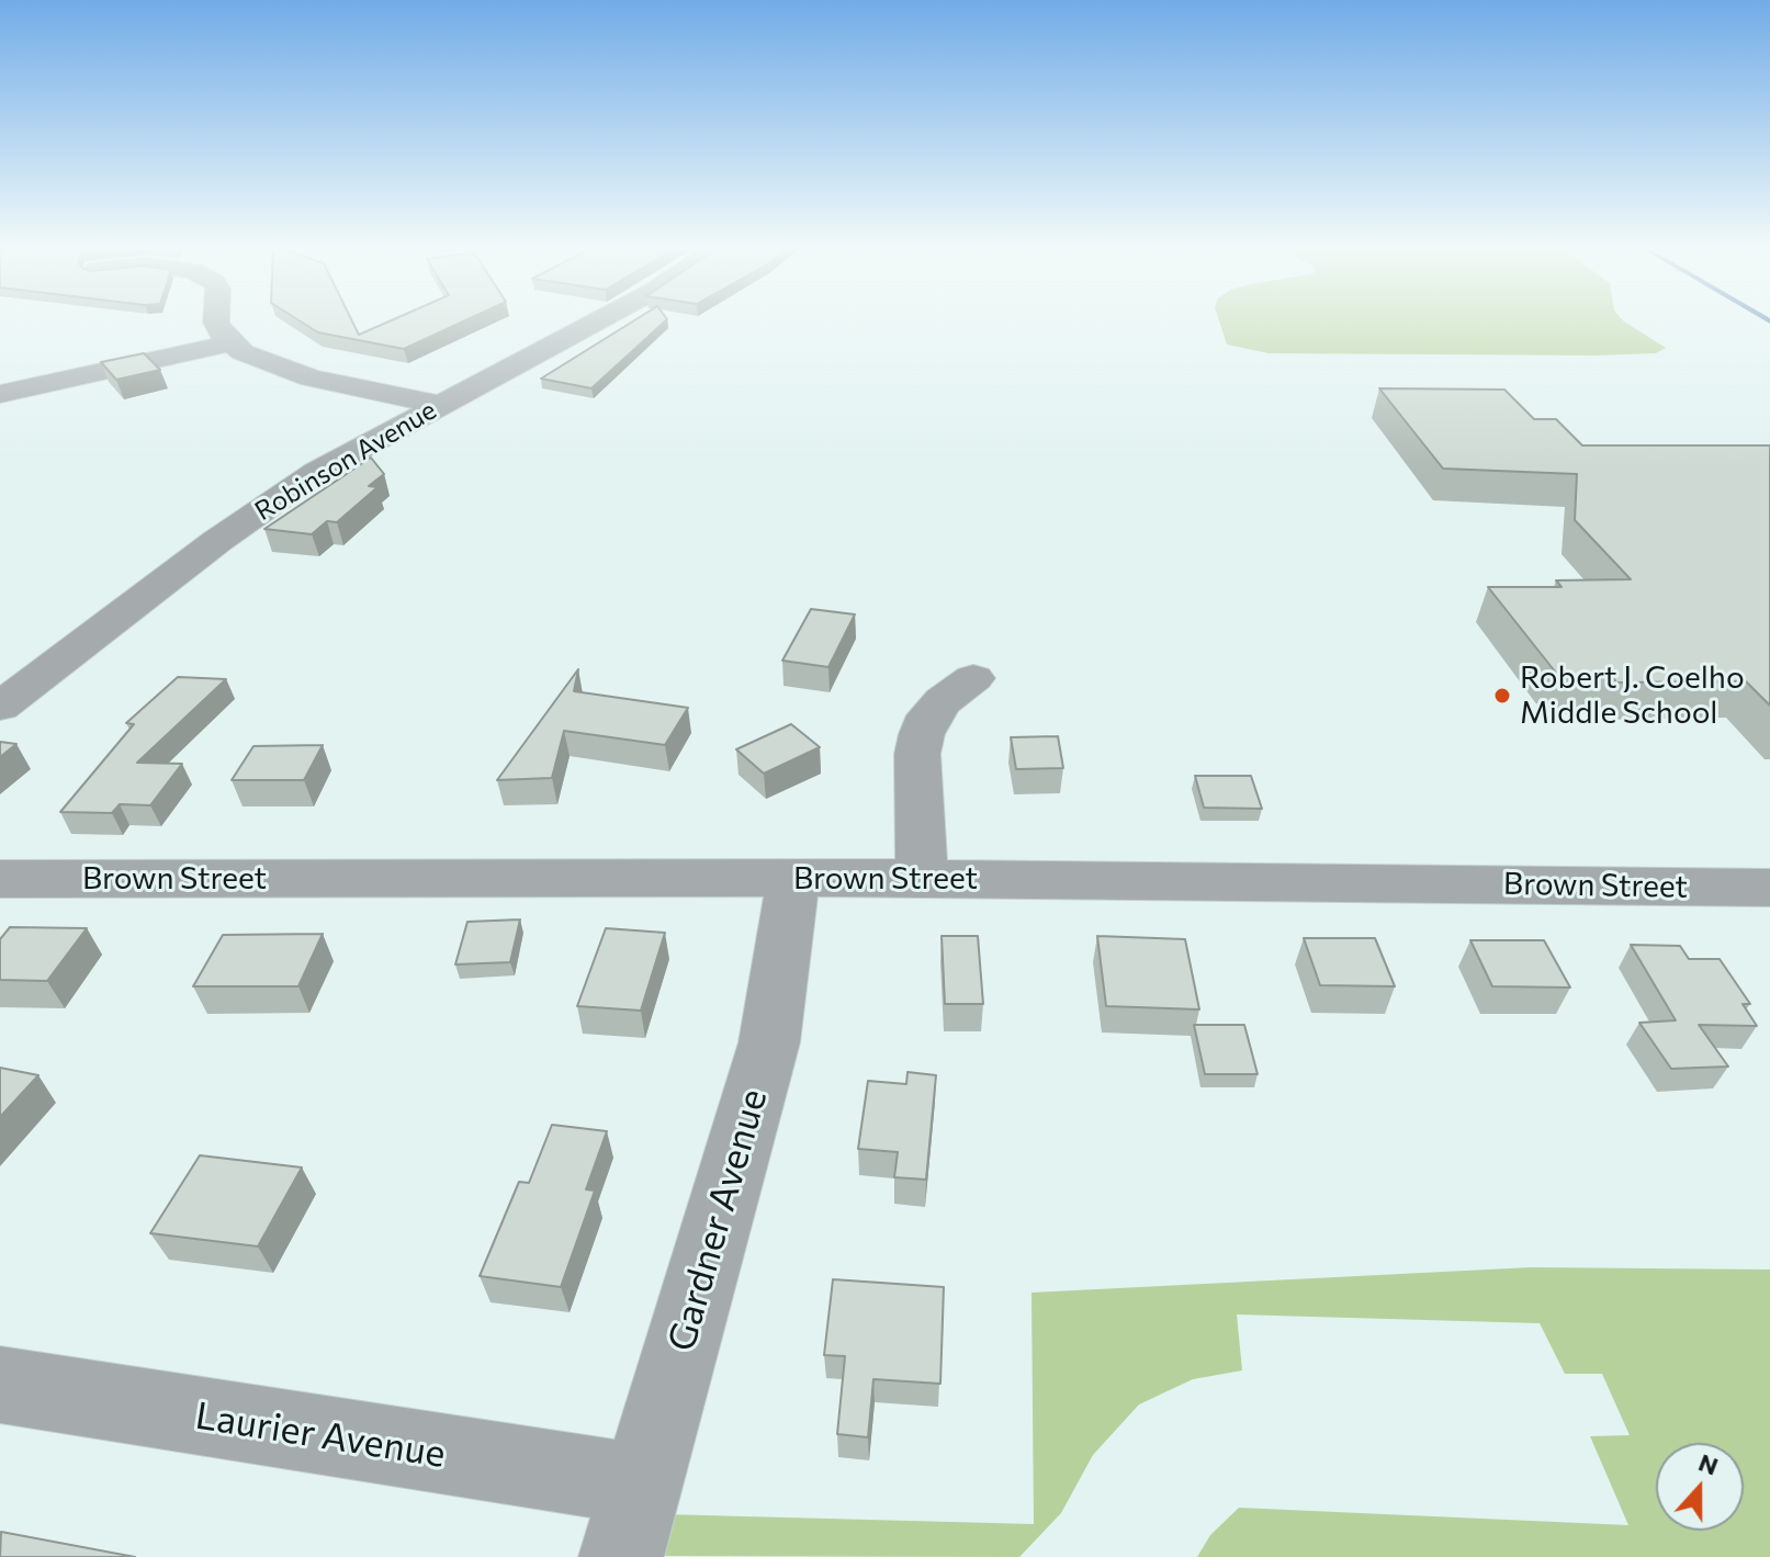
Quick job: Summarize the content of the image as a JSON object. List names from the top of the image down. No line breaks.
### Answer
{"streets":{"street":["Robinson Avenue","Brown Street","Gardner Avenue","Laurier Avenue"]},"crossings":[["Brown Street","Gardner Avenue"],["Gardner Avenue","Laurier Avenue"]],"places":["Robert J. Coelho Middle School"],"north":"top"}
